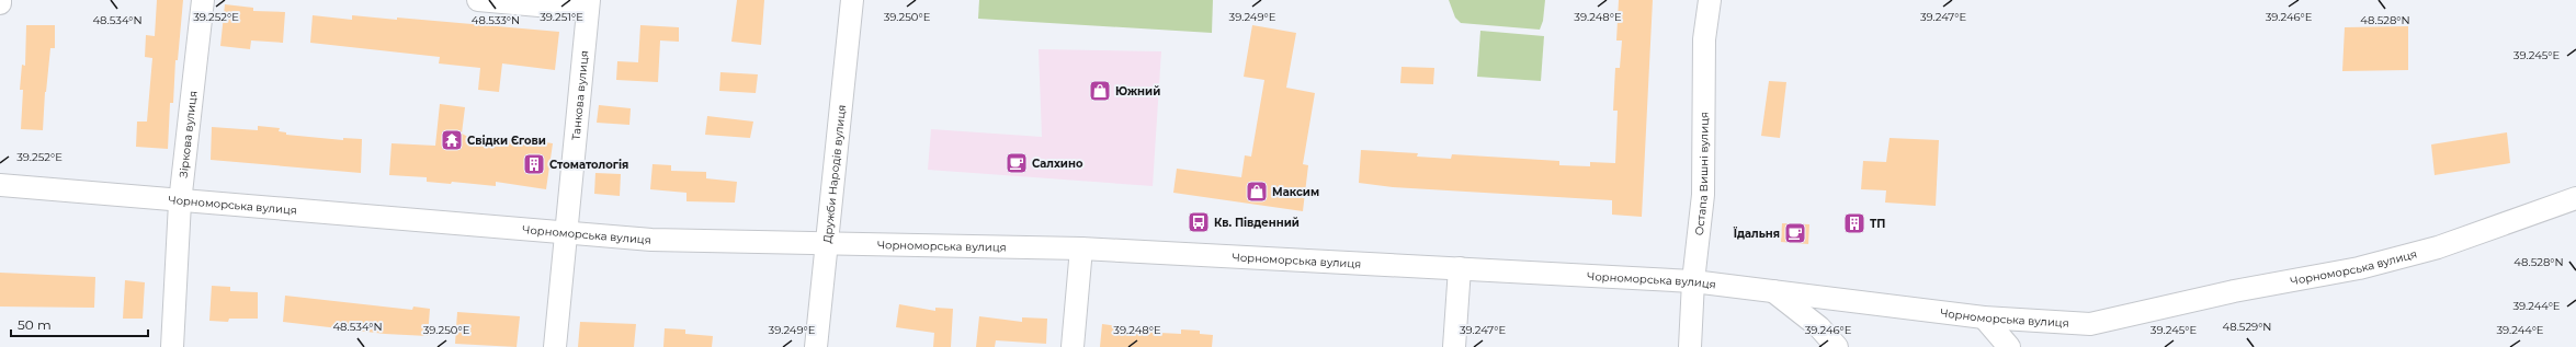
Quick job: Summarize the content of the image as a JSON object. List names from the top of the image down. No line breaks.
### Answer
{"streets":{"street":["Танкова вулиця","Зіркова вулиця","Дружби Народів вулиця","Остапа Вишні вулиця","Чорноморська вулиця"]},"crossings":[["Танкова вулиця","Чорноморська вулиця"],["Зіркова вулиця","Чорноморська вулиця"],["Дружби Народів вулиця","Чорноморська вулиця"],["Остапа Вишні вулиця","Чорноморська вулиця"]],"places":{"shop":["Южний","Максим"],"temple":["Свідки Єгови"],"cafe":["Салхино","Їдальня"],"building":["Стоматологія","ТП"],"bus stop":["Кв. Південний"]},"scale_bar":"50 m","coordinates":["39.252°E","39.248°E","39.247°E","39.246°E","39.251°E","39.250°E","39.249°E","48.534°N","48.533°N","48.528°N","39.245°E","39.244°E","48.529°N"]}
